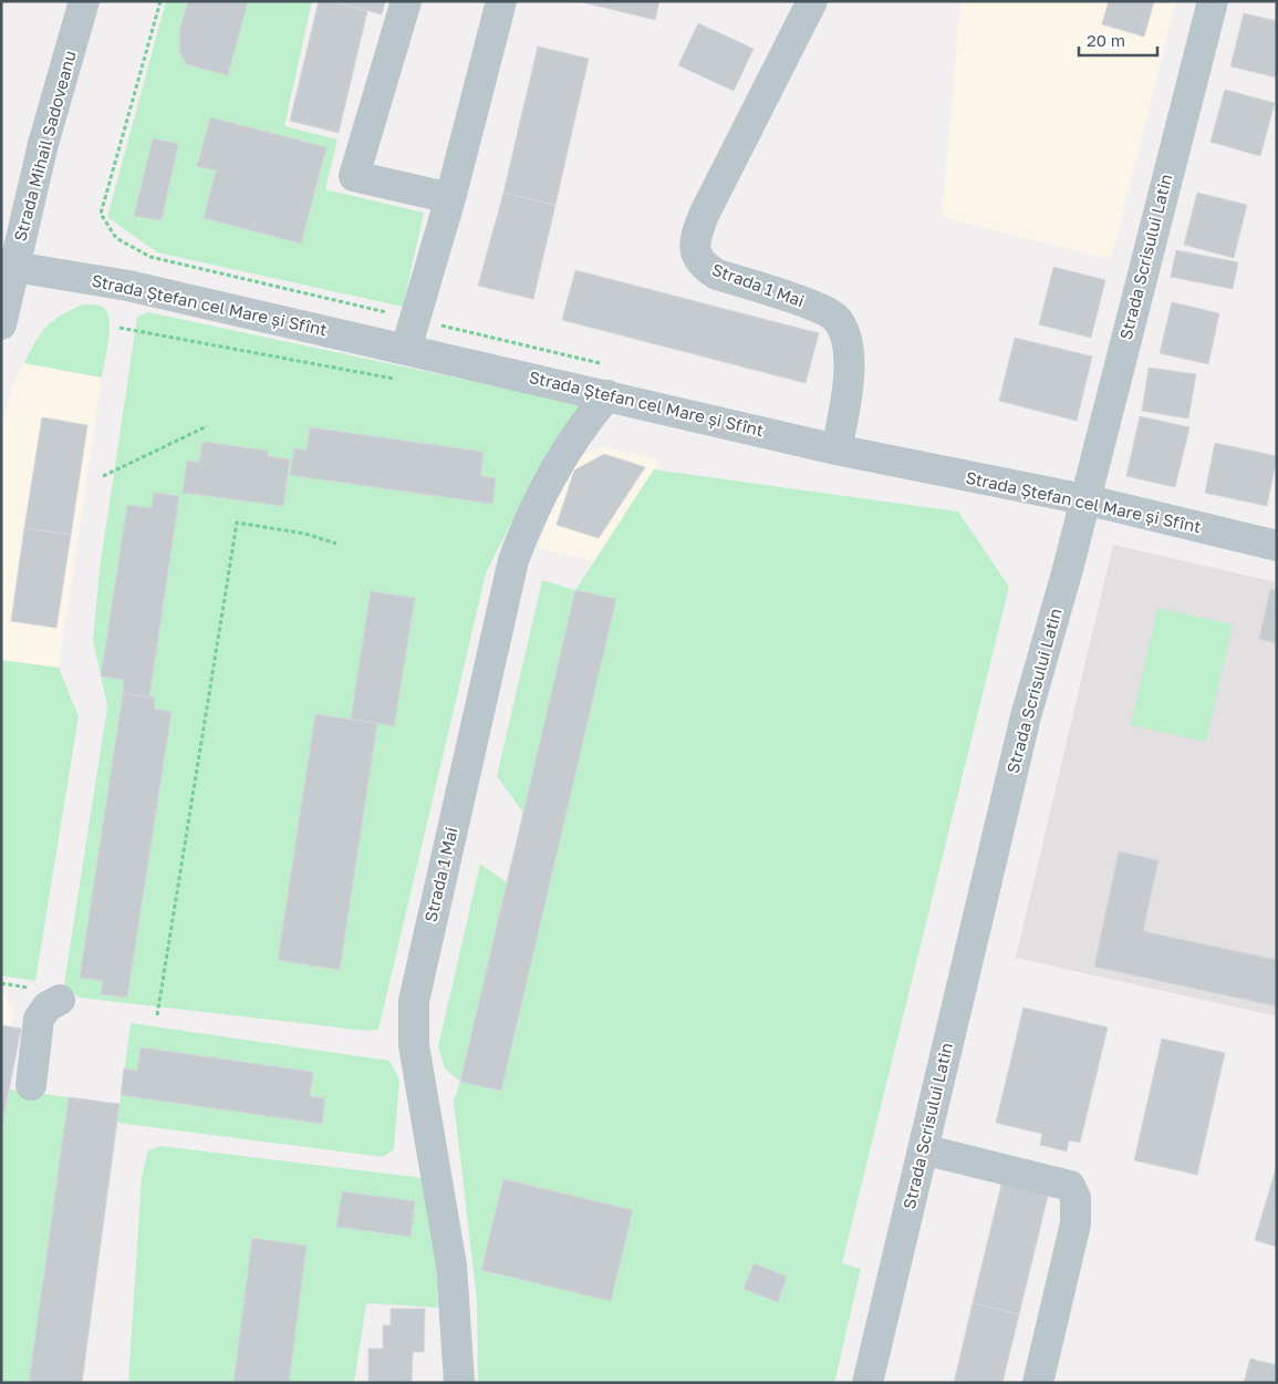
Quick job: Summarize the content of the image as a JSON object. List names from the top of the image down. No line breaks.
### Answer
{"streets":{"street":["Strada Mihail Sadoveanu","Strada Scrisului Latin","Strada 1 Mai","Strada Ștefan cel Mare și Sfînt"]},"crossings":[["Strada Mihail Sadoveanu","Strada Ștefan cel Mare și Sfînt"],["Strada Scrisului Latin","Strada Ștefan cel Mare și Sfînt"],["Strada 1 Mai","Strada Ștefan cel Mare și Sfînt"]],"scale_bar":"20 m"}
